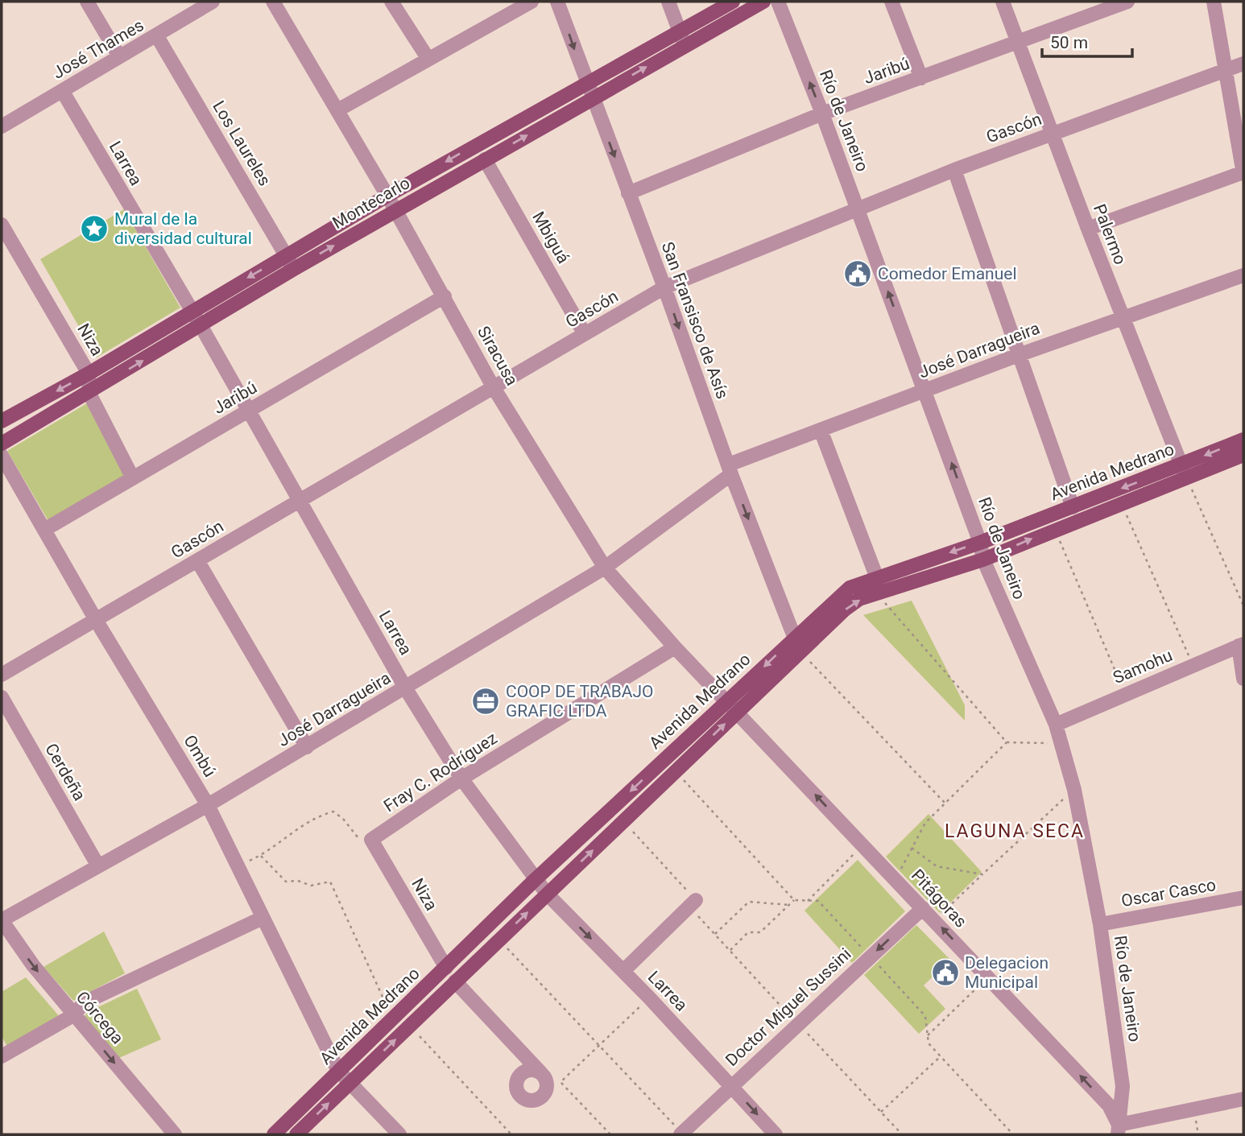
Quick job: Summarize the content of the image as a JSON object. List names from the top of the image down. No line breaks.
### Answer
{"streets":{"main road":["Montecarlo","Avenida Medrano"],"street":["José Thames","Jaribú","Río de Janeiro","Gascón","Los Laureles","Larrea","Palermo","Mbiguá","San Fransisco de Asís","Niza","José Darragueira","Siracusa","Samohu","Ombú","Cerdeña","Fray C. Rodríguez","Oscar Casco","Pitágoras","Doctor Miguel Sussini","Córcega"]},"crossings":[["José Thames","Los Laureles"],["José Thames","Larrea"],["Jaribú","Río de Janeiro"],["Jaribú","Larrea"],["Jaribú","Palermo"],["Jaribú","San Fransisco de Asís"],["Jaribú","Niza"],["Jaribú","Siracusa"],["Jaribú","Ombú"],["Río de Janeiro","Gascón"],["Río de Janeiro","José Darragueira"],["Río de Janeiro","Avenida Medrano"],["Río de Janeiro","Samohu"],["Río de Janeiro","Oscar Casco"],["Río de Janeiro","Pitágoras"],["Gascón","Larrea"],["Gascón","Palermo"],["Gascón","Mbiguá"],["Gascón","San Fransisco de Asís"],["Gascón","Siracusa"],["Gascón","Ombú"],["Los Laureles","Montecarlo"],["Larrea","Montecarlo"],["Larrea","José Darragueira"],["Larrea","Avenida Medrano"],["Larrea","Fray C. Rodríguez"],["Larrea","Doctor Miguel Sussini"],["Montecarlo","Mbiguá"],["Montecarlo","San Fransisco de Asís"],["Montecarlo","Niza"],["Montecarlo","Siracusa"],["Palermo","José Darragueira"],["Palermo","Avenida Medrano"],["San Fransisco de Asís","José Darragueira"],["San Fransisco de Asís","Avenida Medrano"],["Niza","Avenida Medrano"],["Niza","Fray C. Rodríguez"],["José Darragueira","Siracusa"],["José Darragueira","Ombú"],["José Darragueira","Cerdeña"],["José Darragueira","Córcega"],["Siracusa","Avenida Medrano"],["Siracusa","Fray C. Rodríguez"],["Siracusa","Pitágoras"],["Avenida Medrano","Ombú"],["Avenida Medrano","Pitágoras"],["Pitágoras","Doctor Miguel Sussini"]],"one_way":["Pitágoras","Córcega"],"districts":["LAGUNA SECA"],"places":{"place":["Mural de la diversidad cultural"],"public building":["Comedor Emanuel","Delegacion Municipal"],"office":["COOP DE TRABAJO GRAFIC LTDA"]},"scale_bar":"50 m"}
